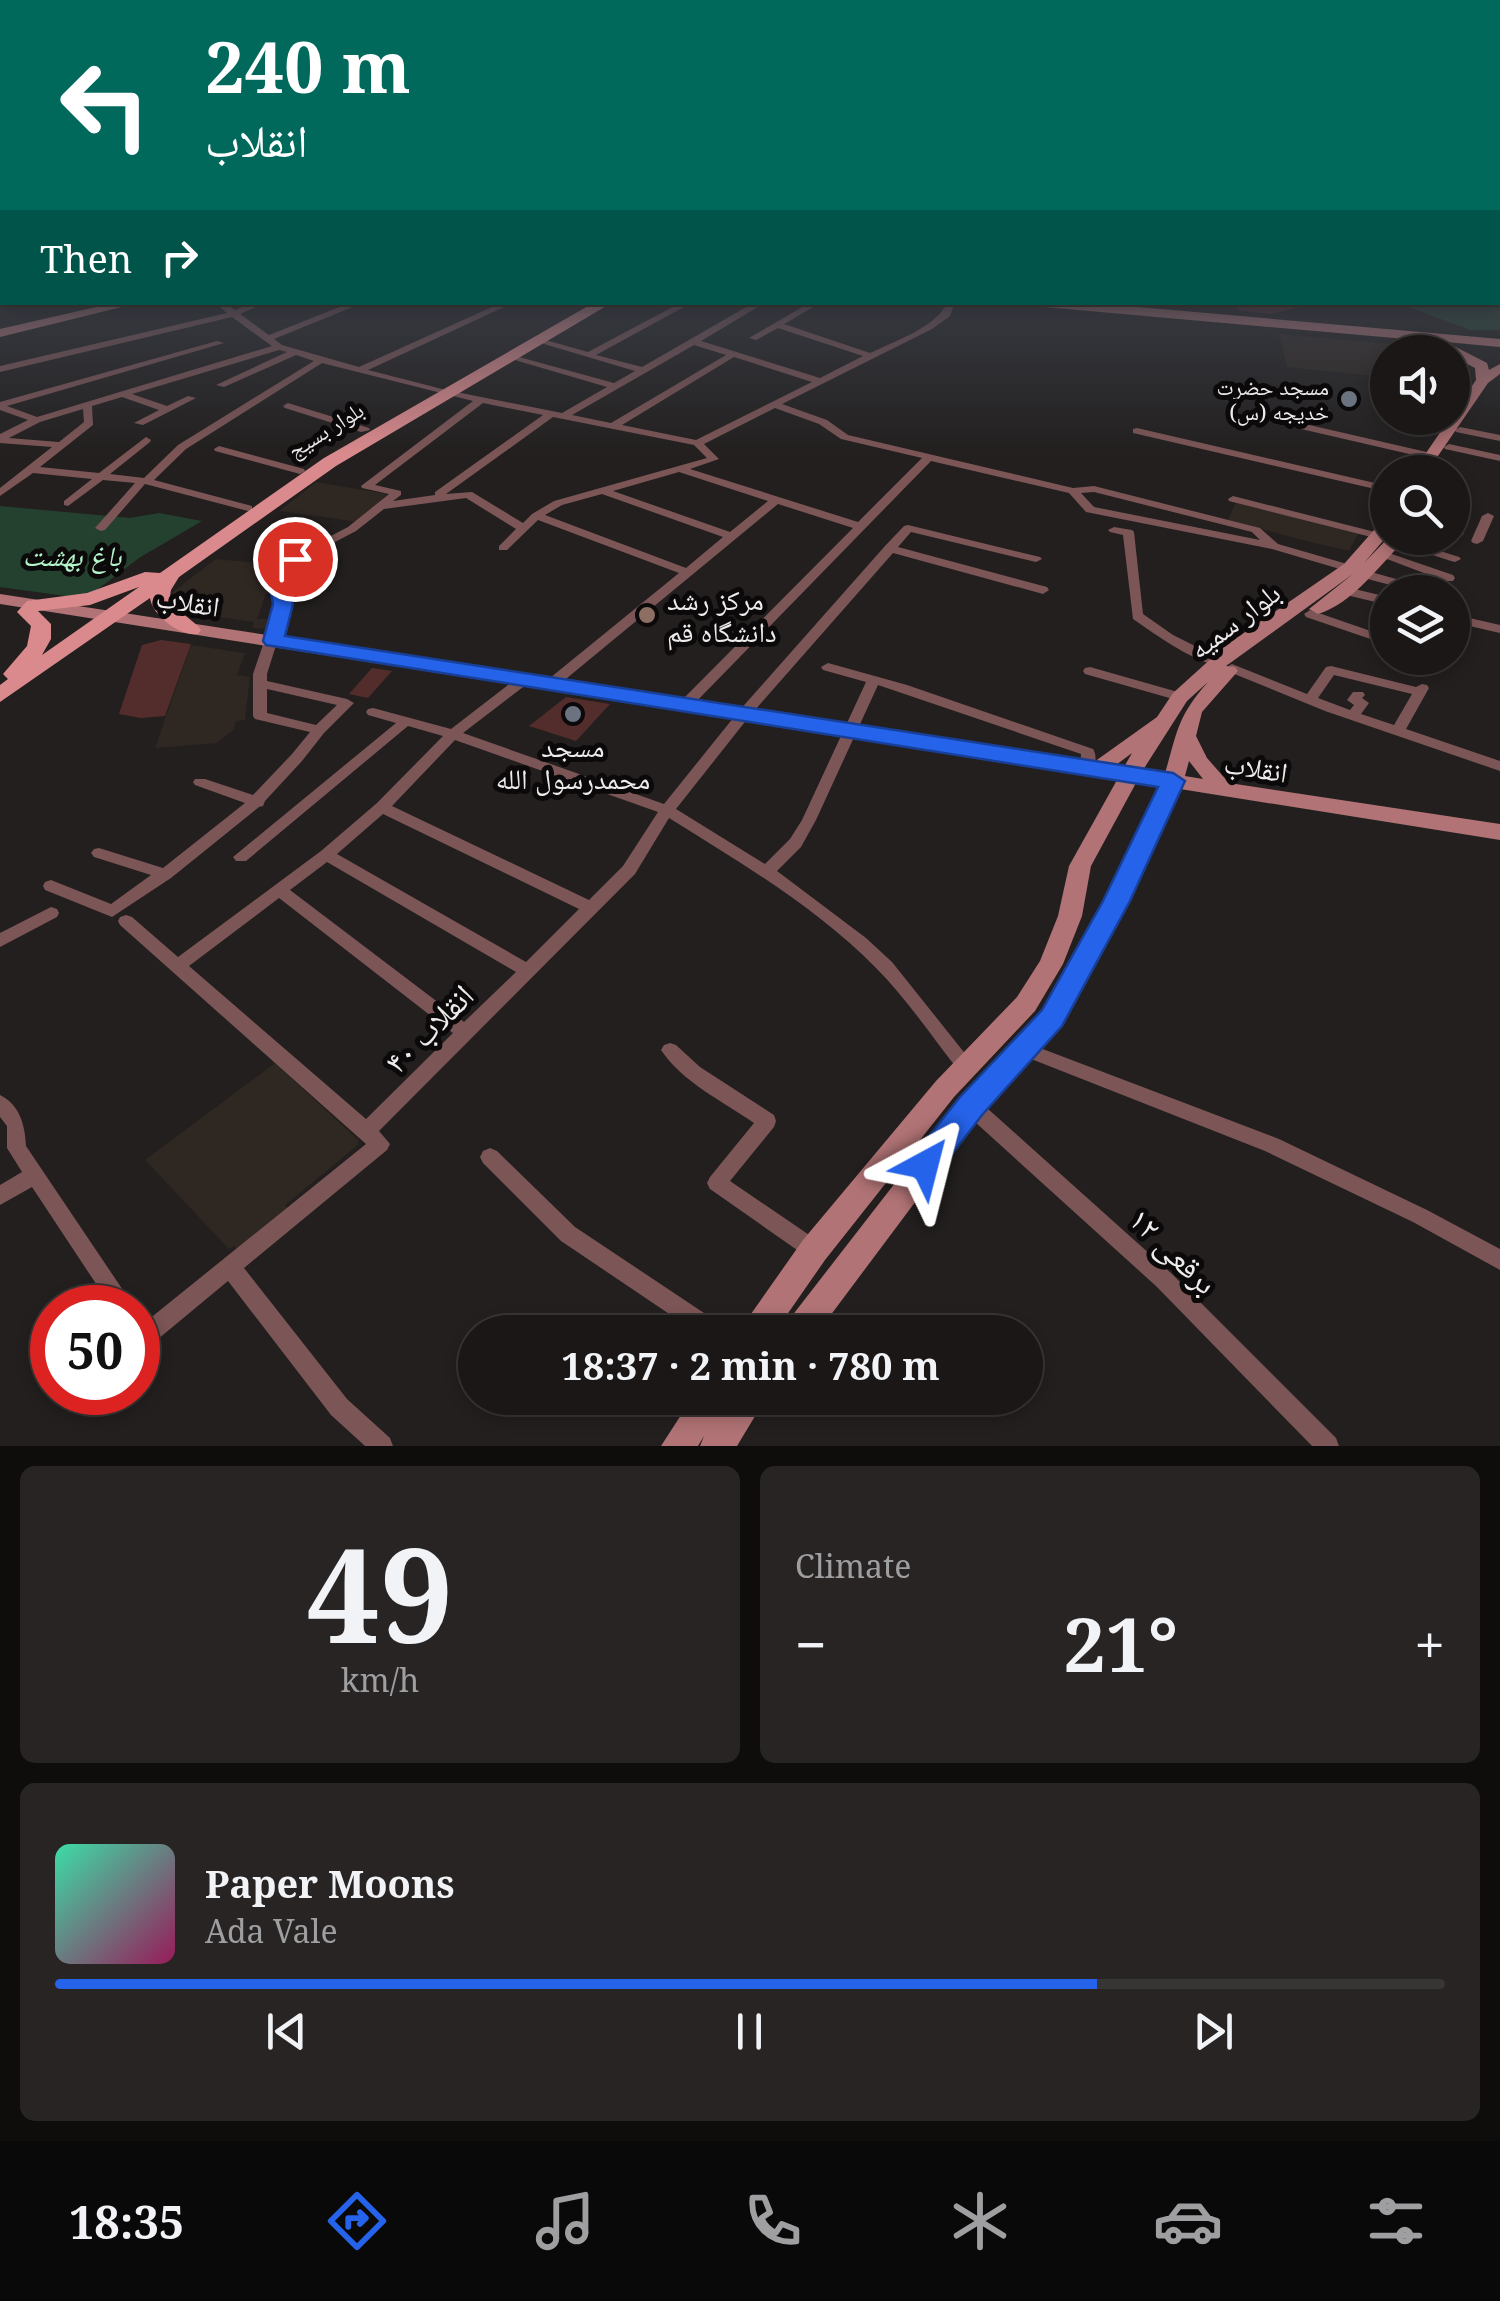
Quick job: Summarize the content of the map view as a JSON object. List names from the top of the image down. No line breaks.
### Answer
{"streets":{"main road":["بلوار بسیج","انقلاب","بلوار سمیه"],"street":["انقلاب ۴۰","برقعی ۱۲"]},"crossings":[["بلوار بسیج","انقلاب"],["انقلاب","بلوار سمیه"],["انقلاب","انقلاب ۴۰"],["بلوار سمیه","برقعی ۱۲"]],"parks":["باغ بهشت"],"places":["مسجد حضرت خدیجه (س)","مرکز رشد دانشگاه قم","مسجد محمدرسول الله"],"page":{"turn":["240 m","انقلاب"],"then":"Then","limit":"50","trip":"18:37 · 2 min · 780 m","tile":[["49","km/h"],"Climate"],"heat":["−","21°","+"],"song":["Paper Moons","Ada Vale"],"tabs":"18:35"}}
